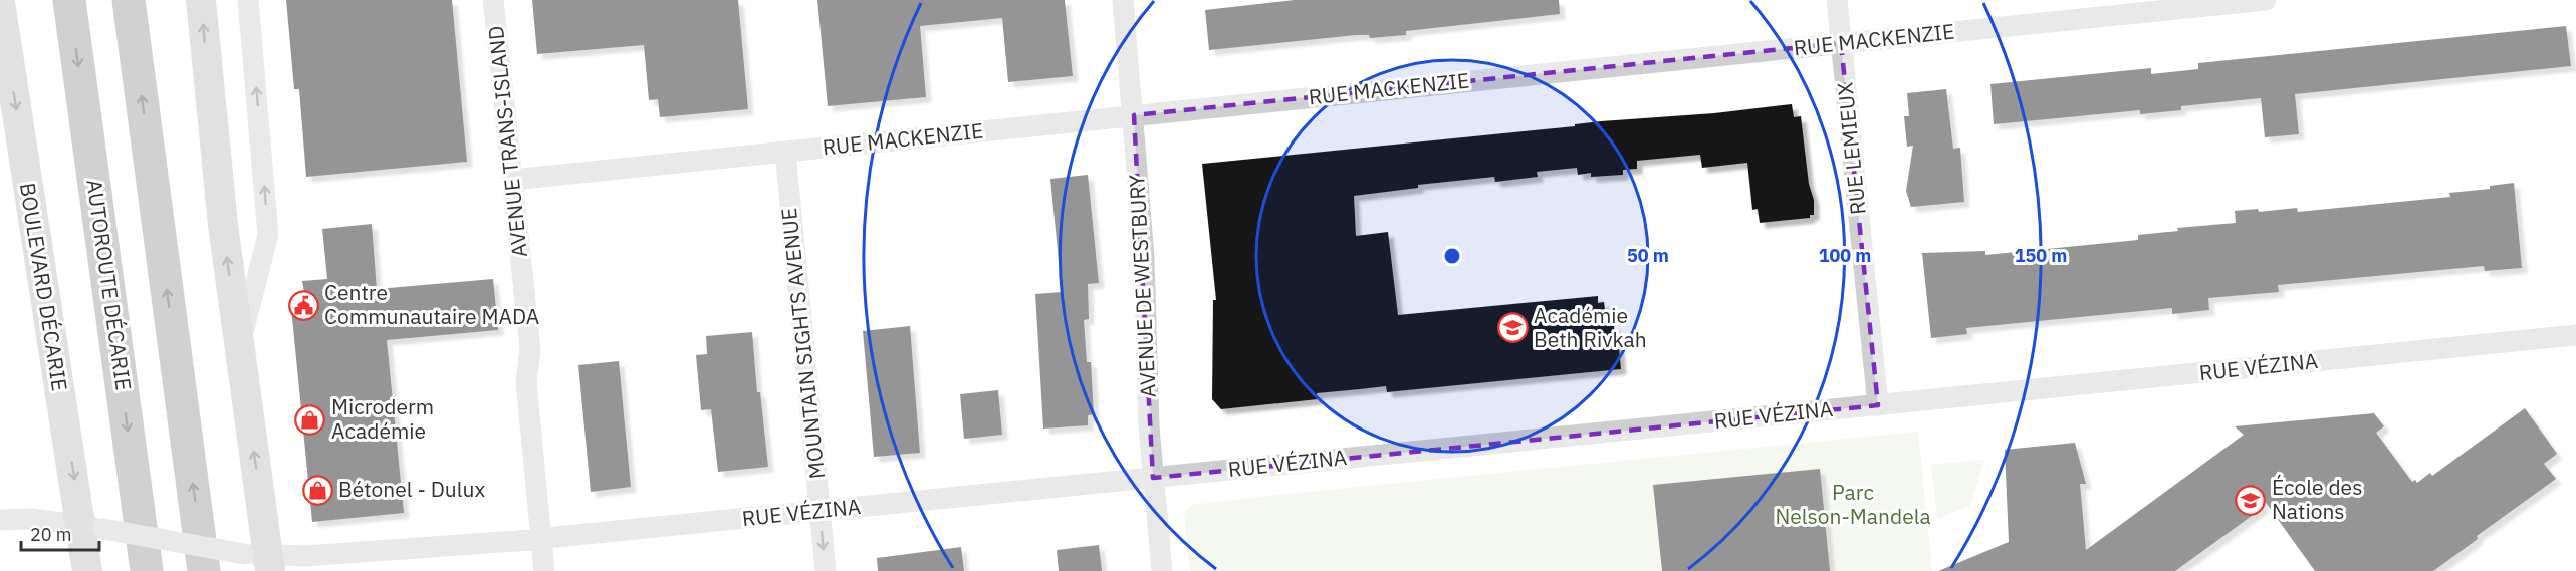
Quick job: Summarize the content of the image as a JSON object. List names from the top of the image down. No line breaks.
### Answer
{"streets":{"highway":["AUTOROUTE DÉCARIE"],"main road":["BOULEVARD DÉCARIE"],"street":["RUE MACKENZIE","AVENUE TRANS-ISLAND","RUE LEMIEUX","AVENUE DE WESTBURY","MOUNTAIN SIGHTS AVENUE","RUE VÉZINA"]},"crossings":[["RUE MACKENZIE","AVENUE TRANS-ISLAND"],["RUE MACKENZIE","RUE LEMIEUX"],["RUE MACKENZIE","AVENUE DE WESTBURY"],["RUE MACKENZIE","MOUNTAIN SIGHTS AVENUE"],["AVENUE TRANS-ISLAND","RUE VÉZINA"],["RUE LEMIEUX","RUE VÉZINA"],["AVENUE DE WESTBURY","RUE VÉZINA"],["BOULEVARD DÉCARIE","RUE VÉZINA"],["MOUNTAIN SIGHTS AVENUE","RUE VÉZINA"]],"parks":["Parc Nelson-Mandela"],"places":{"public building":["Centre Communautaire MADA"],"school or university":["Académie Beth Rivkah","École des Nations"],"shop":["Microderm Académie","Bétonel - Dulux"]},"scale_bar":"20 m","rings":["50 m","100 m","150 m"]}
